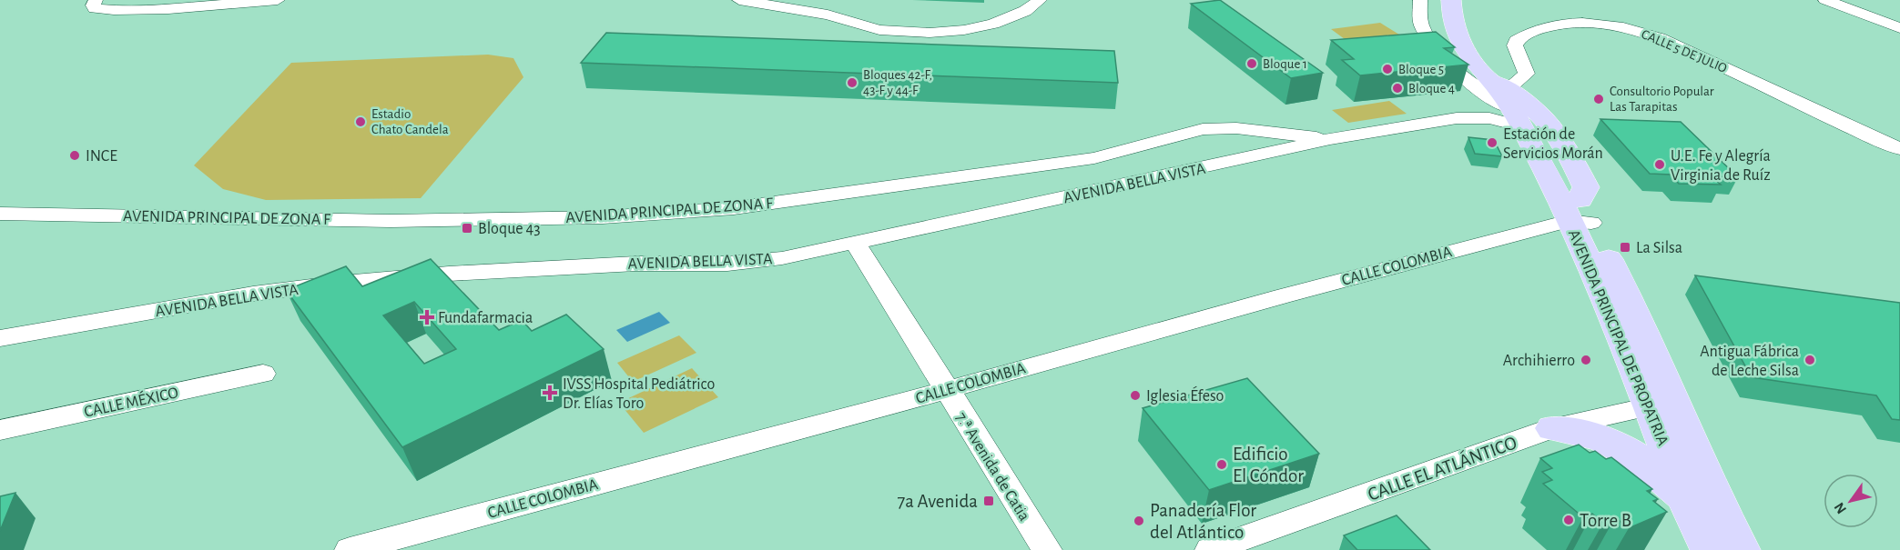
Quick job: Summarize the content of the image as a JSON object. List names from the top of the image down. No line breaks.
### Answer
{"streets":{"main road":["AVENIDA PRINCIPAL DE PROPATRIA"],"street":["CALLE 5 DE JULIO","AVENIDA BELLA VISTA","AVENIDA PRINCIPAL DE ZONA F","CALLE COLOMBIA","CALLE MÉXICO","7.ª Avenida de Catia","CALLE EL ATLÁNTICO"]},"crossings":[["CALLE 5 DE JULIO","AVENIDA BELLA VISTA"],["CALLE 5 DE JULIO","AVENIDA PRINCIPAL DE PROPATRIA"],["AVENIDA BELLA VISTA","AVENIDA PRINCIPAL DE ZONA F"],["AVENIDA BELLA VISTA","AVENIDA PRINCIPAL DE PROPATRIA"],["AVENIDA BELLA VISTA","7.ª Avenida de Catia"],["CALLE COLOMBIA","AVENIDA PRINCIPAL DE PROPATRIA"],["CALLE COLOMBIA","7.ª Avenida de Catia"],["AVENIDA PRINCIPAL DE PROPATRIA","CALLE EL ATLÁNTICO"]],"places":{"other":["Bloque 1","Bloque 5","Bloques 42-F, 43-F y 44-F","Bloque 4","Consultorio Popular Las Tarapitas","Estadio Chato Candela","Estación de Servicios Morán","INCE","U.E. Fe y Alegría Virginia de Ruíz","Archihierro","Antigua Fábrica de Leche Silsa","Iglesia Éfeso","Edificio El Cóndor","Torre B","Panadería Flor del Atlántico"],"transit":["Bloque 43","La Silsa","7a Avenida"],"health":["Fundafarmacia","IVSS Hospital Pediátrico Dr. Elías Toro"]},"north":"bottom left"}
